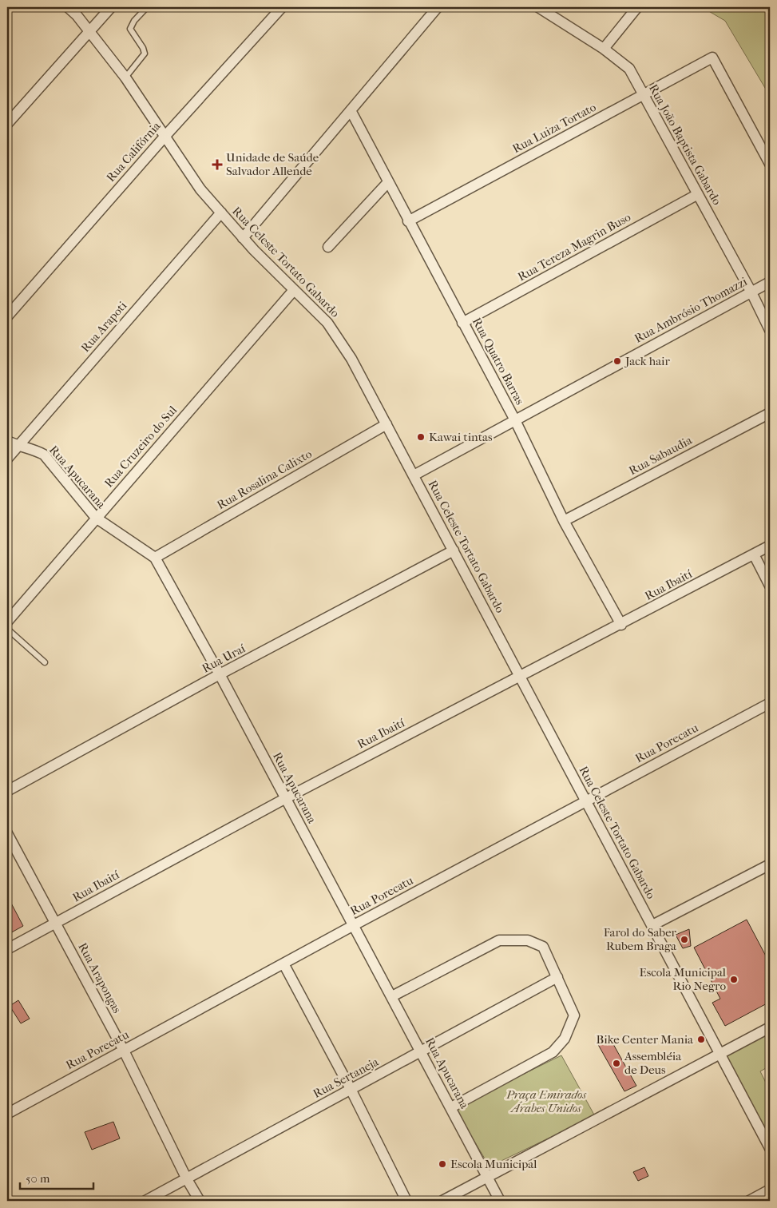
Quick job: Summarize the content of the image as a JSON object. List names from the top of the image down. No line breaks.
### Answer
{"streets":{"street":["Rua Luiza Tortato","Rua João Baptista Gabardo","Rua Califórnia","Rua Tereza Magrin Buso","Rua Celeste Tortato Gabardo","Rua Ambrósio Thomazzi","Rua Arapoti","Rua Quatro Barras","Rua Cruzeiro do Sul","Rua Sabaudia","Rua Apucarana","Rua Rosalina Calixto","Rua Ibaití","Rua Uraí","Rua Porecatu","Rua Arapongas","Rua Sertaneja"]},"crossings":[["Rua Luiza Tortato","Rua João Baptista Gabardo"],["Rua Luiza Tortato","Rua Quatro Barras"],["Rua João Baptista Gabardo","Rua Tereza Magrin Buso"],["Rua João Baptista Gabardo","Rua Ambrósio Thomazzi"],["Rua Califórnia","Rua Celeste Tortato Gabardo"],["Rua Tereza Magrin Buso","Rua Quatro Barras"],["Rua Celeste Tortato Gabardo","Rua Ambrósio Thomazzi"],["Rua Celeste Tortato Gabardo","Rua Arapoti"],["Rua Celeste Tortato Gabardo","Rua Cruzeiro do Sul"],["Rua Celeste Tortato Gabardo","Rua Rosalina Calixto"],["Rua Celeste Tortato Gabardo","Rua Ibaití"],["Rua Celeste Tortato Gabardo","Rua Uraí"],["Rua Celeste Tortato Gabardo","Rua Porecatu"],["Rua Ambrósio Thomazzi","Rua Quatro Barras"],["Rua Arapoti","Rua Apucarana"],["Rua Quatro Barras","Rua Sabaudia"],["Rua Quatro Barras","Rua Ibaití"],["Rua Cruzeiro do Sul","Rua Apucarana"],["Rua Apucarana","Rua Rosalina Calixto"],["Rua Apucarana","Rua Ibaití"],["Rua Apucarana","Rua Uraí"],["Rua Apucarana","Rua Porecatu"],["Rua Apucarana","Rua Sertaneja"],["Rua Ibaití","Rua Arapongas"],["Rua Porecatu","Rua Arapongas"],["Rua Arapongas","Rua Sertaneja"]],"parks":["Praça Emirados Árabes Unidos"],"places":{"health":["Unidade de Saúde Salvador Allende"],"other":["Jack hair","Kawai tintas","Farol do Saber Rubem Braga","Escola Municipal Rio Negro","Bike Center Mania","Assembléia de Deus","Escola Municipal"]},"scale_bar":"50 m"}
